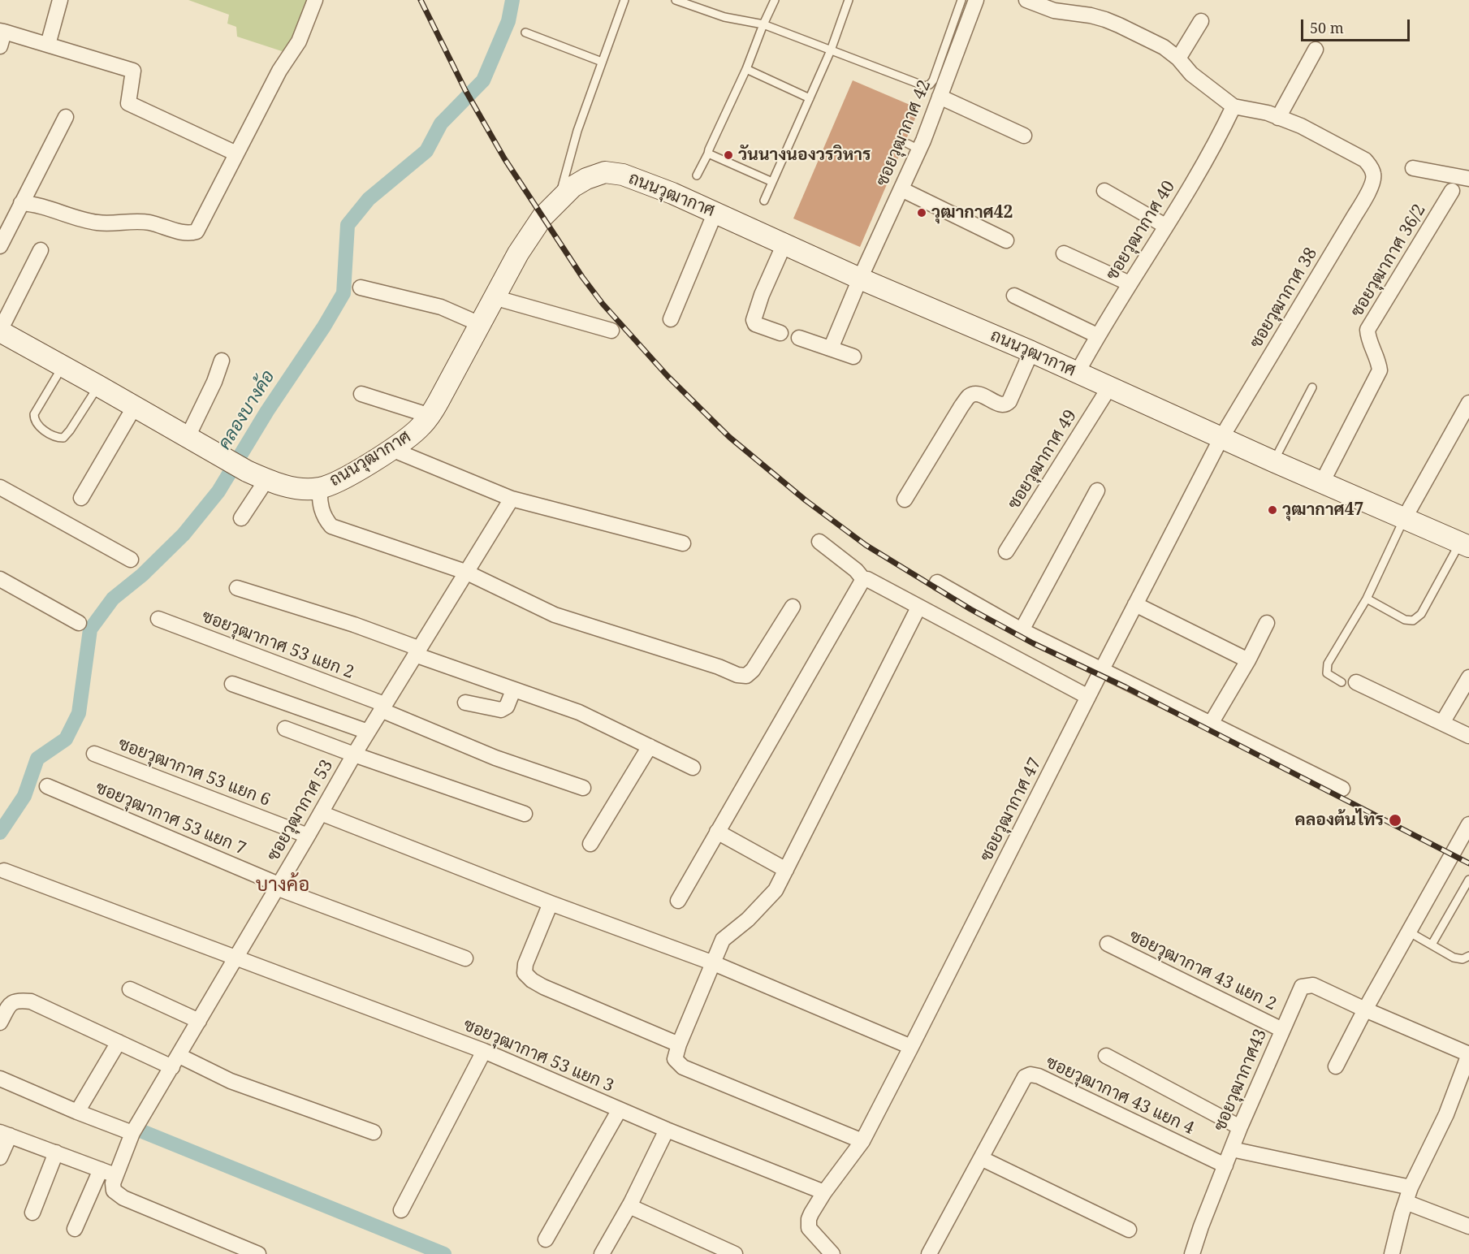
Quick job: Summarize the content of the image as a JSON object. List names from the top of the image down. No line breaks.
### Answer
{"streets":{"main road":["ถนนวุฒากาศ"],"street":["ซอยวุฒากาศ 42","ซอยวุฒากาศ 40","ซอยวุฒากาศ 36/2","ซอยวุฒากาศ 38","ซอยวุฒากาศ 49","ซอยวุฒากาศ 53 แยก 2","ซอยวุฒากาศ 53 แยก 6","ซอยวุฒากาศ 47","ซอยวุฒากาศ 53","ซอยวุฒากาศ 53 แยก 7","ซอยวุฒากาศ 43 แยก 2","ซอยวุฒากาศ 53 แยก 3","ซอยวุฒากาศ43","ซอยวุฒากาศ 43 แยก 4"]},"crossings":[["ซอยวุฒากาศ 42","ถนนวุฒากาศ"],["ถนนวุฒากาศ","ซอยวุฒากาศ 40"],["ถนนวุฒากาศ","ซอยวุฒากาศ 36/2"],["ถนนวุฒากาศ","ซอยวุฒากาศ 38"],["ถนนวุฒากาศ","ซอยวุฒากาศ 49"],["ถนนวุฒากาศ","ซอยวุฒากาศ 47"],["ซอยวุฒากาศ 38","ซอยวุฒากาศ 47"],["ซอยวุฒากาศ 53 แยก 2","ซอยวุฒากาศ 53"],["ซอยวุฒากาศ 53 แยก 6","ซอยวุฒากาศ 53"],["ซอยวุฒากาศ 47","ซอยวุฒากาศ 53 แยก 3"],["ซอยวุฒากาศ 53","ซอยวุฒากาศ 53 แยก 7"],["ซอยวุฒากาศ 53","ซอยวุฒากาศ 53 แยก 3"],["ซอยวุฒากาศ 43 แยก 2","ซอยวุฒากาศ43"],["ซอยวุฒากาศ43","ซอยวุฒากาศ 43 แยก 4"]],"districts":["บางค้อ"],"water":["คลองบางค้อ"],"places":["วันนางนองวรวิหาร","วุฒากาศ42","วุฒากาศ47","คลองต้นไทร"],"scale_bar":"50 m"}
